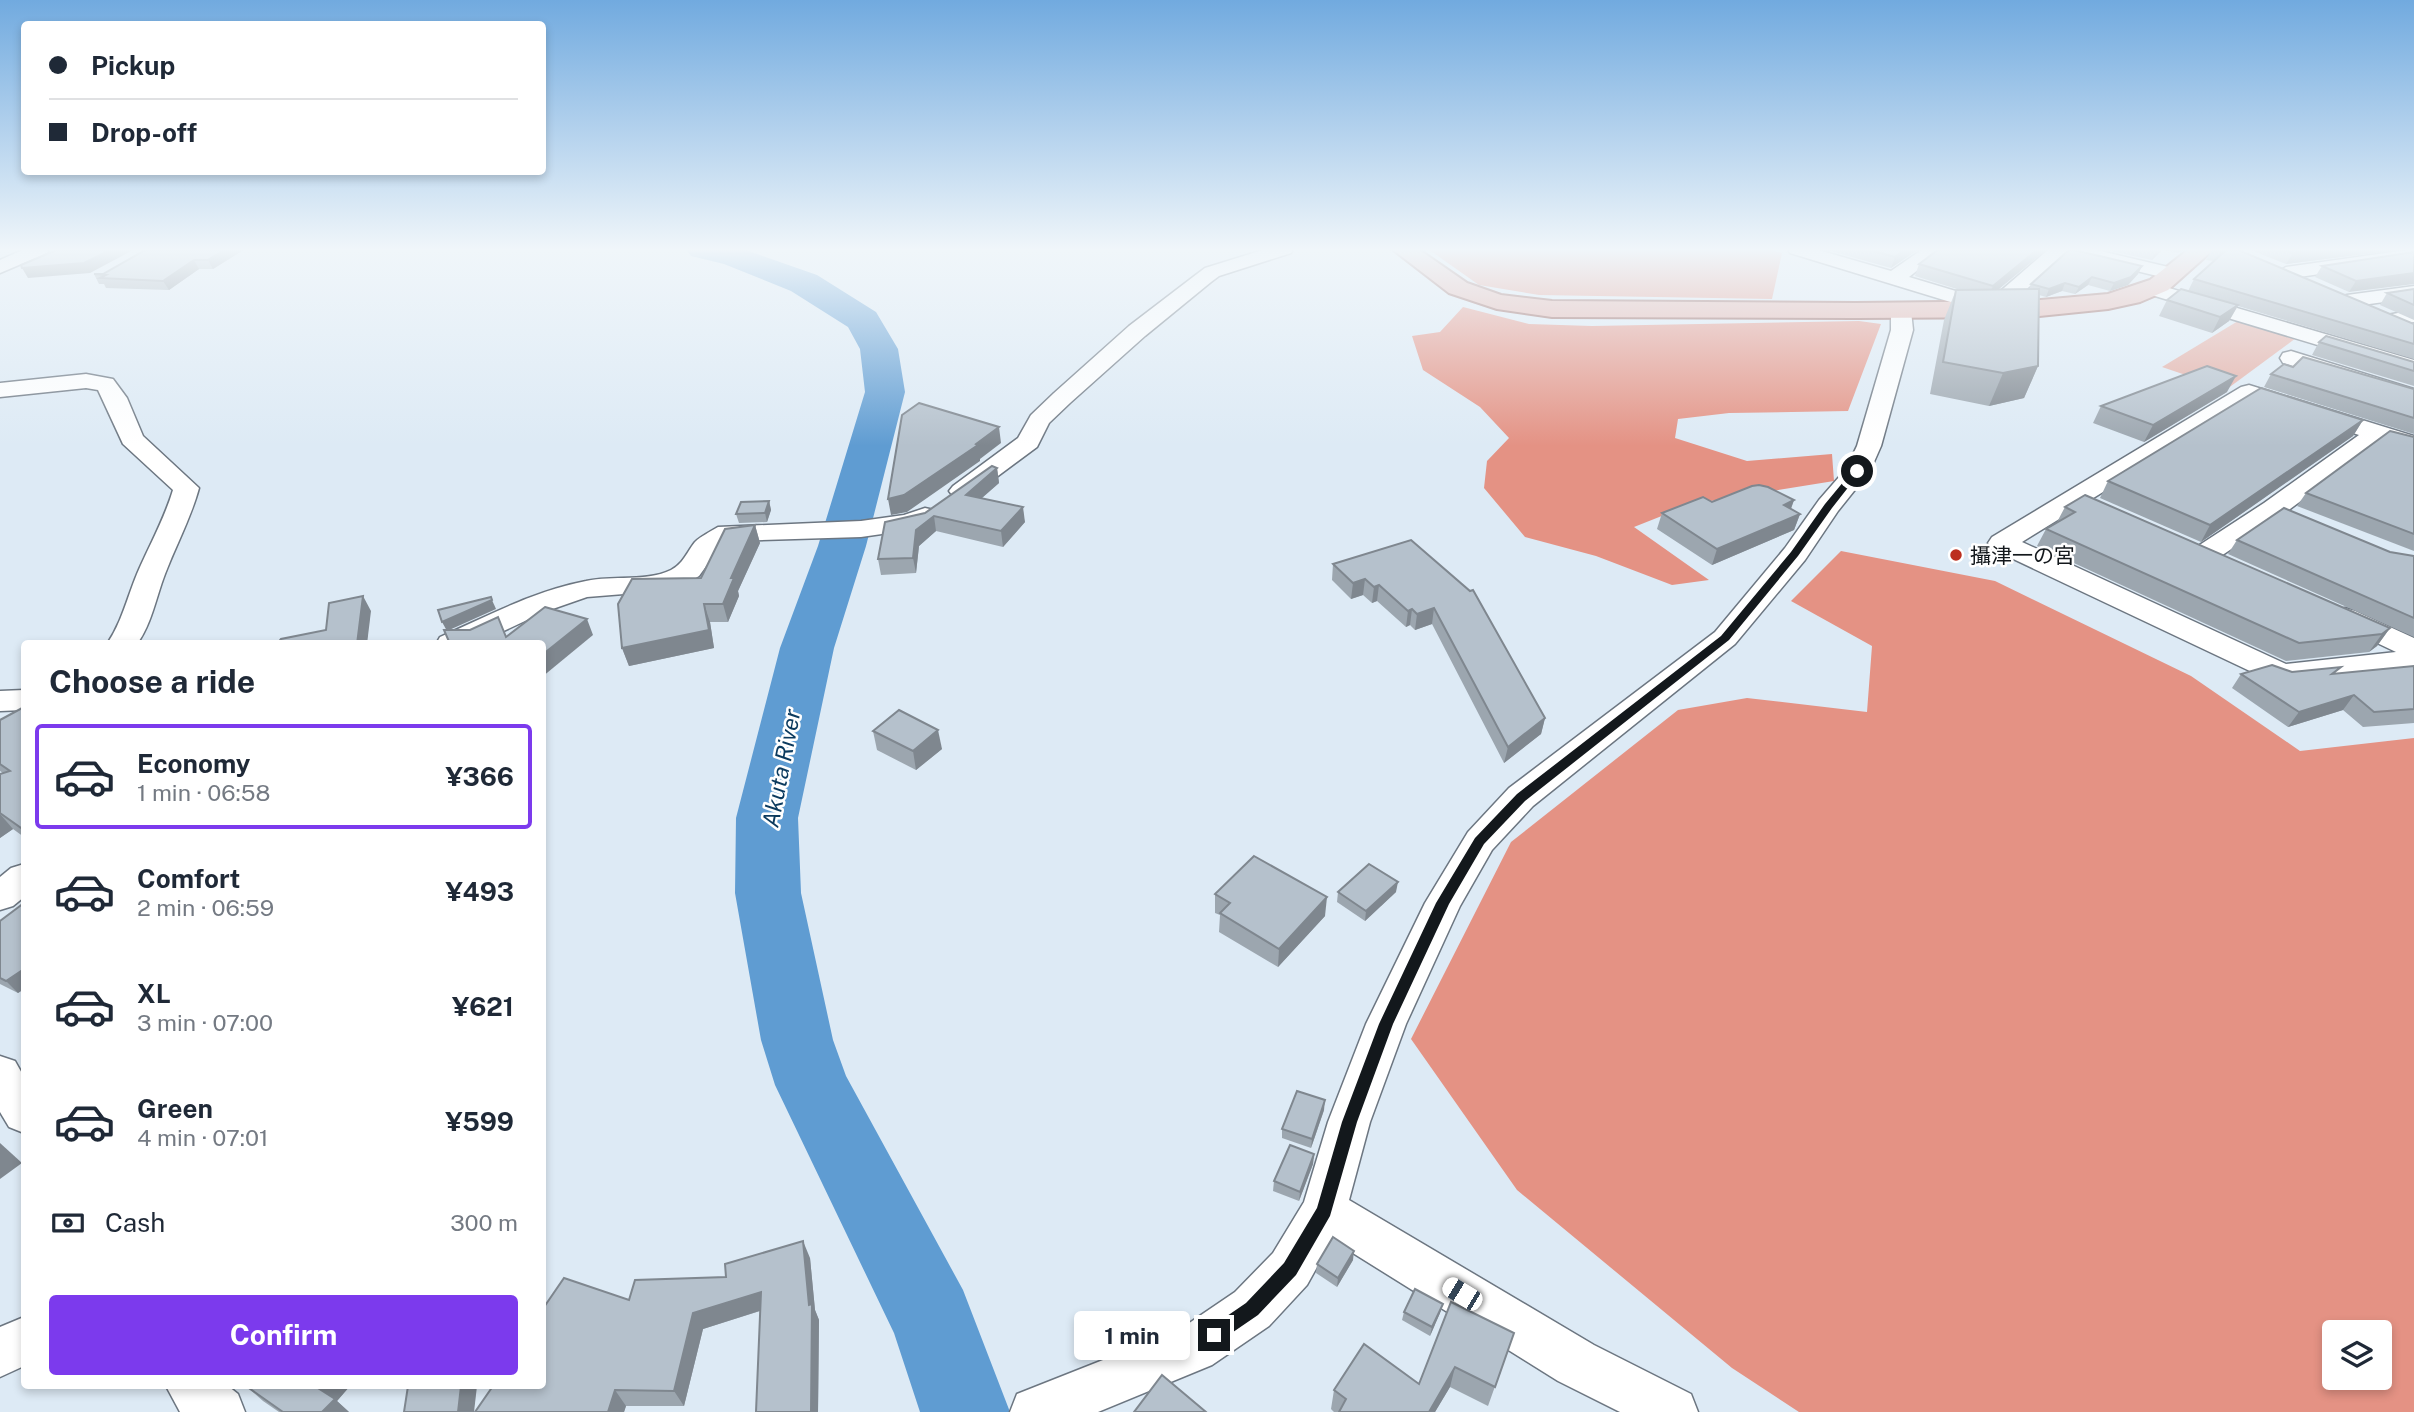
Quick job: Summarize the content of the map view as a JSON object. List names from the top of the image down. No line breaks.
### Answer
{"water":["Akuta River"],"places":["攝津一の宮"],"page":{"banner":["Pickup","Drop-off"],"heading":"Choose a ride","list":[{"name":"Economy","note":"1 min · 06:58","value":"¥366"},{"name":"Comfort","note":"2 min · 06:59","value":"¥493"},{"name":"XL","note":"3 min · 07:00","value":"¥621"},{"name":"Green","note":"4 min · 07:01","value":"¥599"}],"pay":["Cash","300 m"],"buttons":"Confirm","bubble":"1 min"}}
